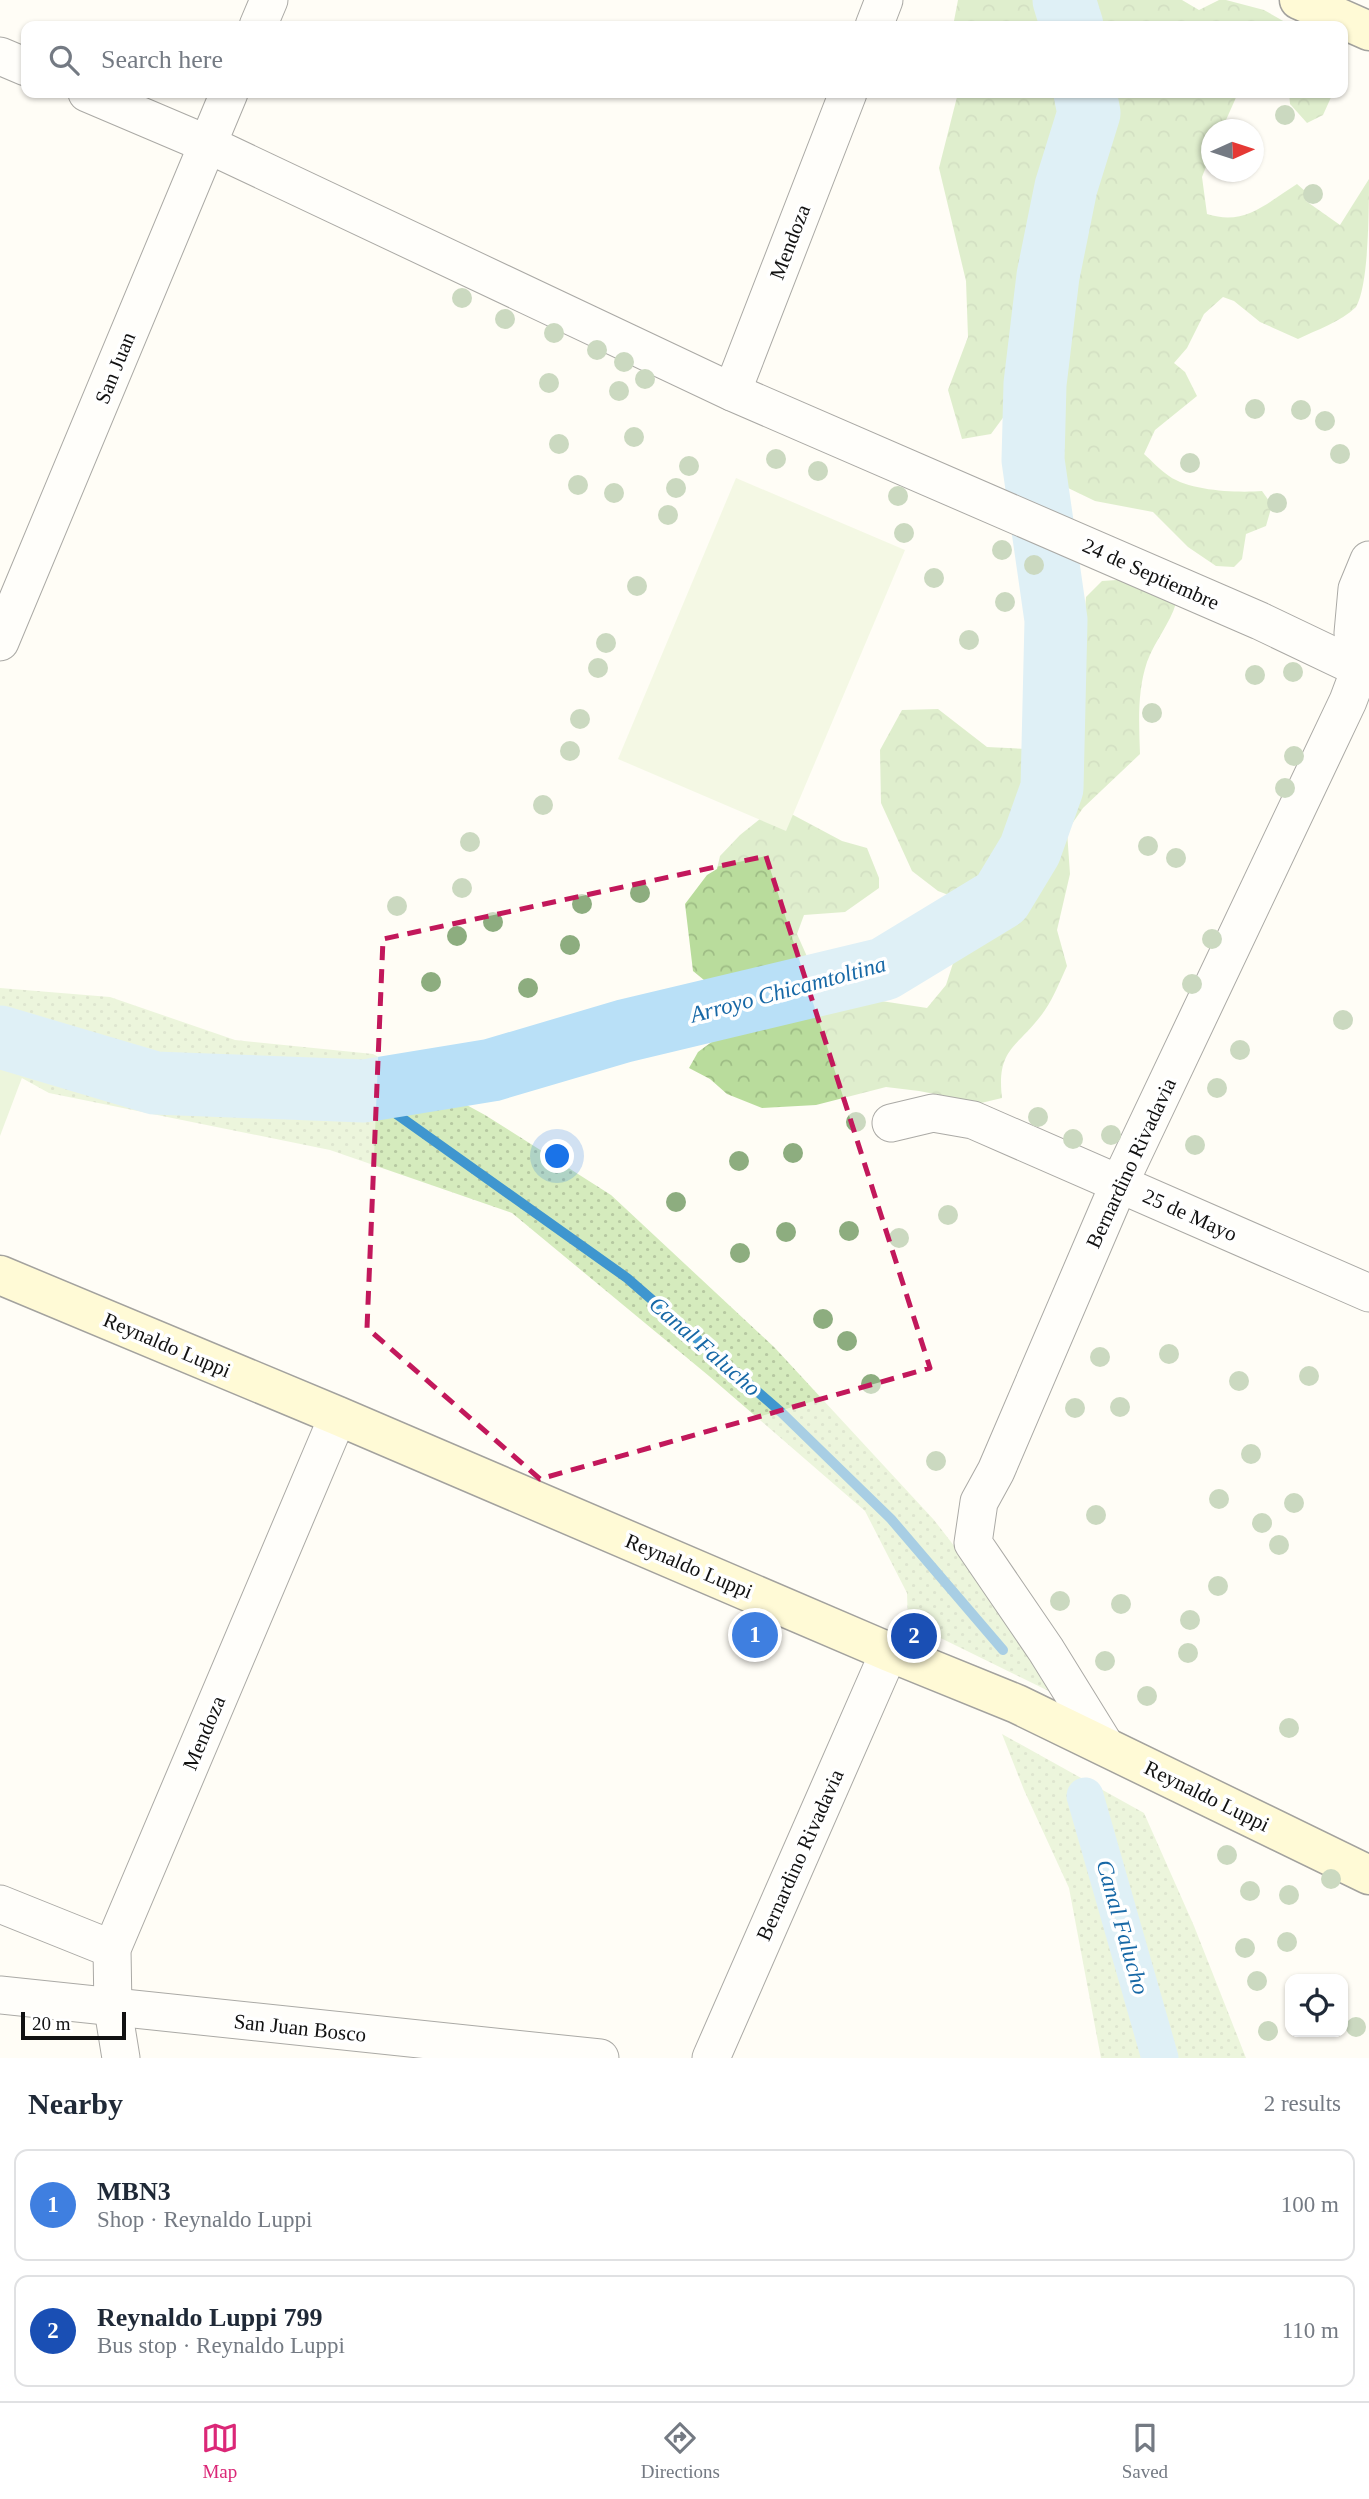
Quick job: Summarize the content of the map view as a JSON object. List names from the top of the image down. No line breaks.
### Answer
{"streets":{"street":["Mendoza","San Juan","24 de Septiembre","Bernardino Rivadavia","25 de Mayo","Reynaldo Luppi","San Juan Bosco"]},"crossings":[["Mendoza","24 de Septiembre"],["Mendoza","Reynaldo Luppi"],["Mendoza","San Juan Bosco"],["San Juan","24 de Septiembre"],["24 de Septiembre","Bernardino Rivadavia"],["Bernardino Rivadavia","25 de Mayo"],["Bernardino Rivadavia","Reynaldo Luppi"]],"water":["Arroyo Chicamtoltina","Canal Falucho"],"scale_bar":"20 m","north":"right","page":{"search":"Search here","pins":["1","2"],"scale":"20 m","heading":["Nearby","2 results"],"list":[{"mark":"1","name":"MBN3","note":"Shop · Reynaldo Luppi","value":"100 m"},{"mark":"2","name":"Reynaldo Luppi 799","note":"Bus stop · Reynaldo Luppi","value":"110 m"}],"nav":["Map","Directions","Saved"]}}
